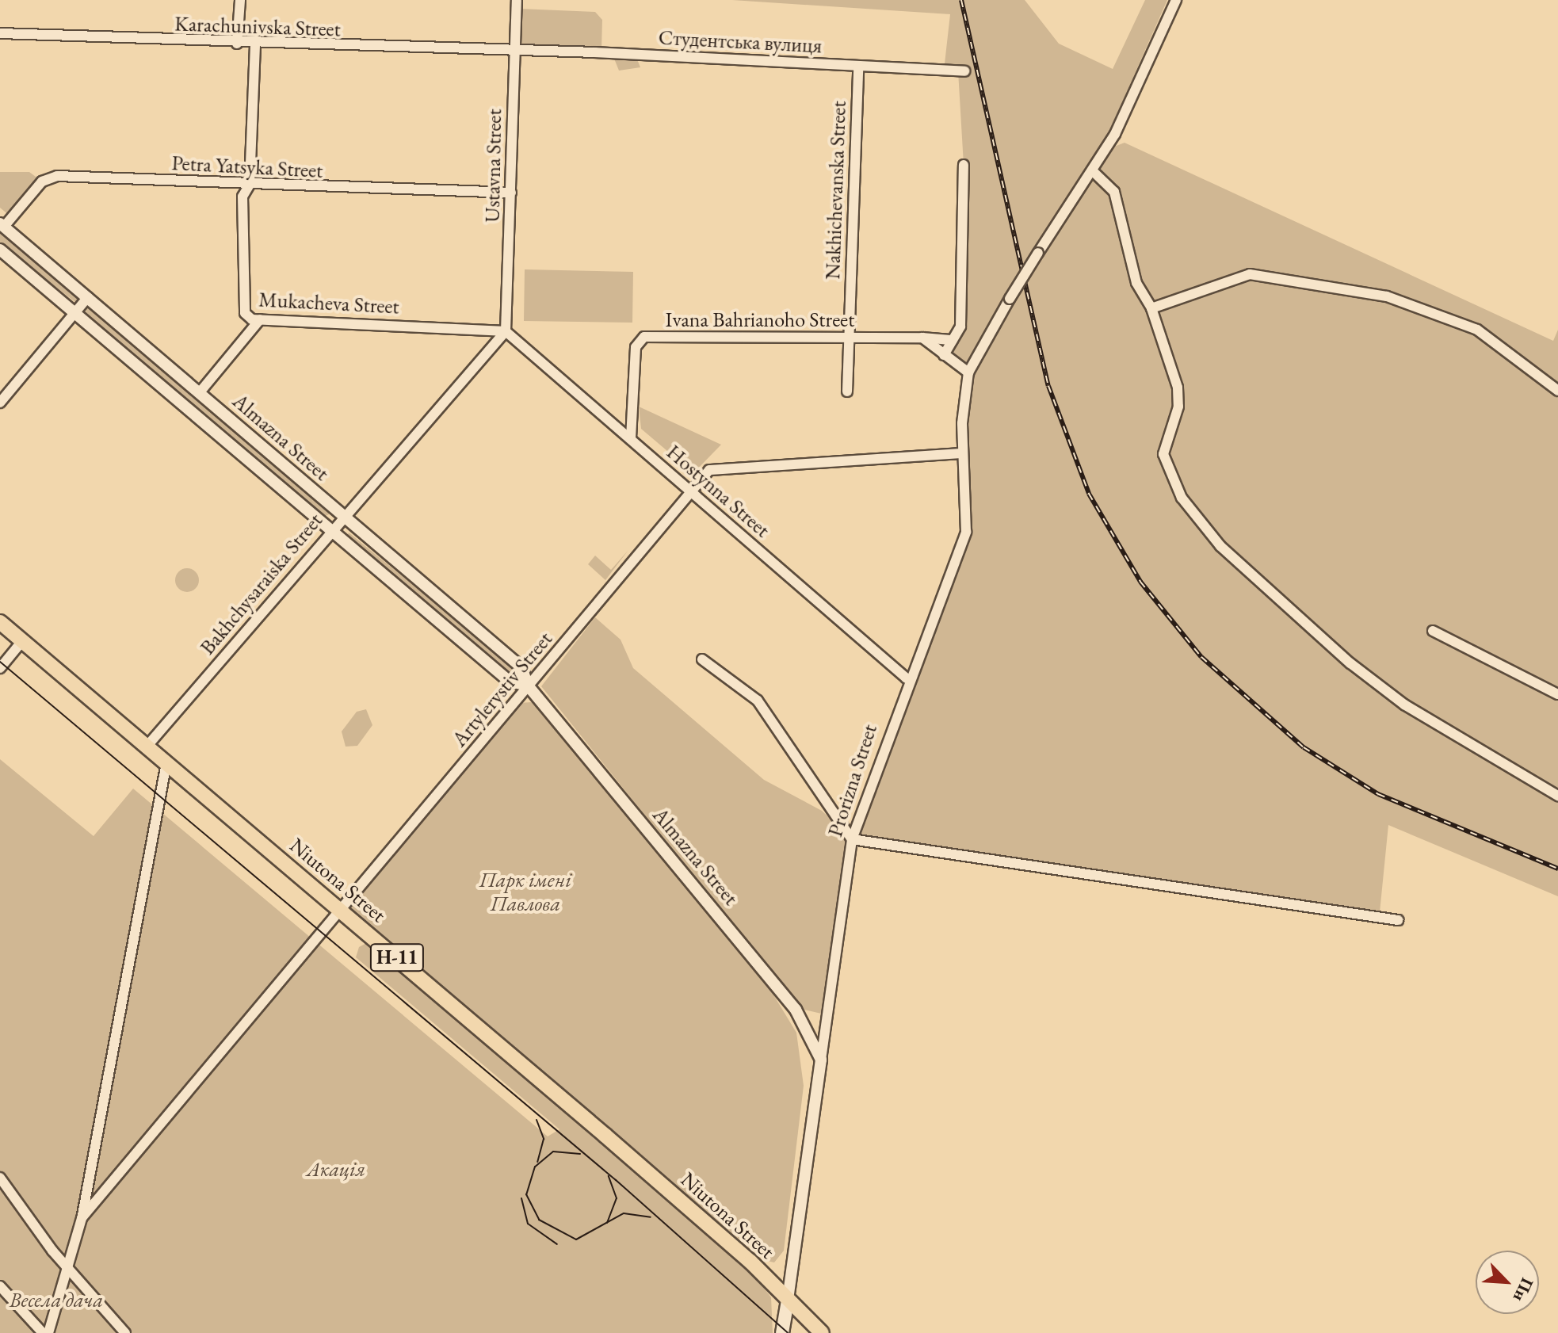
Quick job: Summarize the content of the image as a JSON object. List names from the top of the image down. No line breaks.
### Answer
{"streets":{"main road":["Prorizna Street","Niutona Street","Н-11"],"street":["Karachunivska Street","Студентська вулиця","Ustavna Street","Petra Yatsyka Street","Nakhichevanska Street","Mukacheva Street","Ivana Bahrianoho Street","Almazna Street","Hostynna Street","Bakhchysaraiska Street","Artylerystiv Street"]},"crossings":[["Karachunivska Street","Студентська вулиця"],["Karachunivska Street","Ustavna Street"],["Студентська вулиця","Ustavna Street"],["Студентська вулиця","Nakhichevanska Street"],["Ustavna Street","Petra Yatsyka Street"],["Ustavna Street","Mukacheva Street"],["Ustavna Street","Hostynna Street"],["Ustavna Street","Bakhchysaraiska Street"],["Petra Yatsyka Street","Mukacheva Street"],["Petra Yatsyka Street","Almazna Street"],["Nakhichevanska Street","Ivana Bahrianoho Street"],["Mukacheva Street","Hostynna Street"],["Mukacheva Street","Bakhchysaraiska Street"],["Ivana Bahrianoho Street","Hostynna Street"],["Almazna Street","Bakhchysaraiska Street"],["Almazna Street","Artylerystiv Street"],["Almazna Street","Prorizna Street"],["Hostynna Street","Bakhchysaraiska Street"],["Hostynna Street","Artylerystiv Street"],["Hostynna Street","Prorizna Street"],["Bakhchysaraiska Street","Niutona Street"],["Artylerystiv Street","Prorizna Street"],["Artylerystiv Street","Niutona Street"],["Prorizna Street","Niutona Street"],["Prorizna Street","Н-11"],["Niutona Street","Н-11"]],"parks":["Парк імені Павлова","Акація","Весела дача"],"north":"bottom right"}
